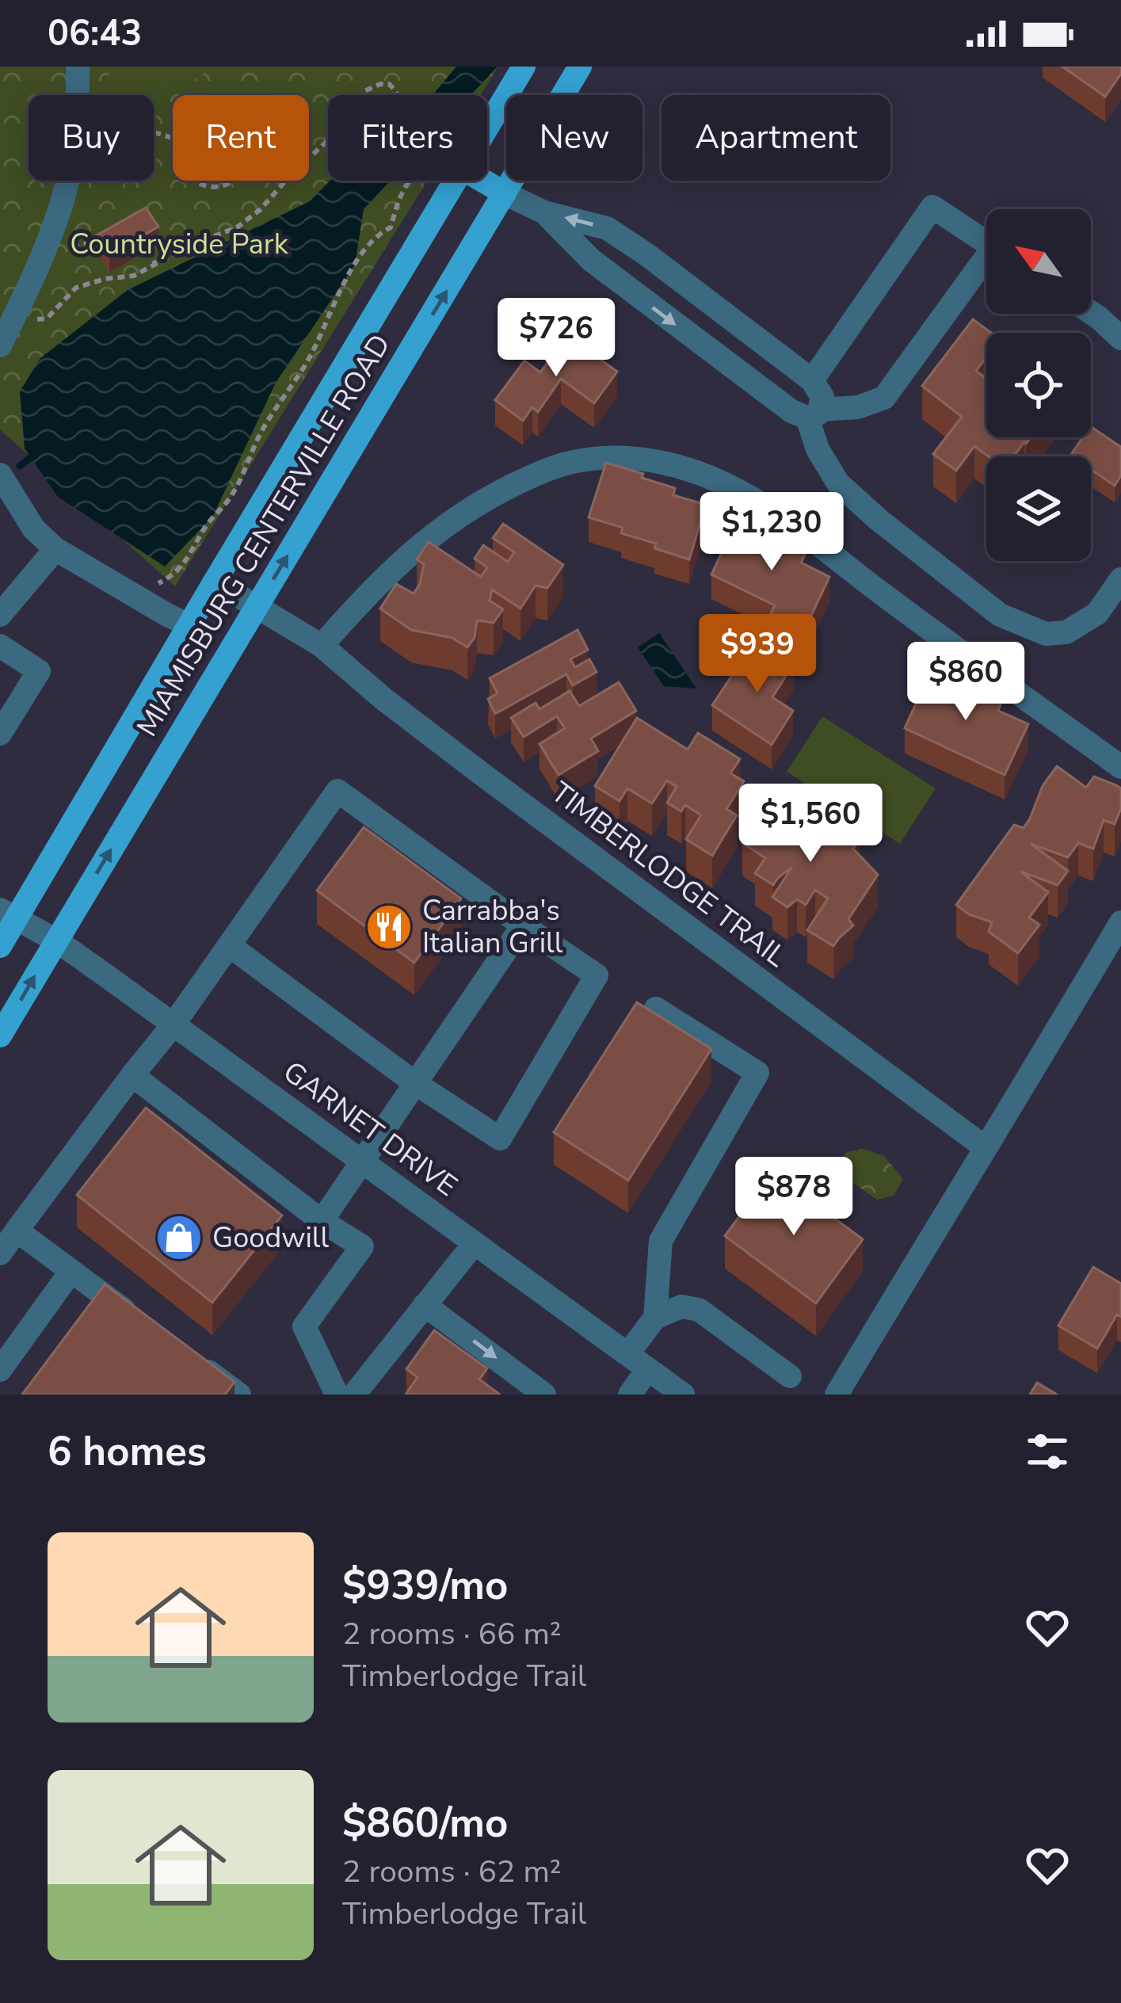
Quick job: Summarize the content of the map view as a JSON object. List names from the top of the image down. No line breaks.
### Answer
{"streets":{"main road":["MIAMISBURG CENTERVILLE ROAD"],"street":["TIMBERLODGE TRAIL","GARNET DRIVE"]},"crossings":[["MIAMISBURG CENTERVILLE ROAD","TIMBERLODGE TRAIL"],["MIAMISBURG CENTERVILLE ROAD","GARNET DRIVE"]],"parks":["Countryside Park"],"places":{"restaurant":["Carrabba's Italian Grill"],"shop":["Goodwill"]},"north":"top left","page":{"status":"06:43","chip":["Buy","Rent","Filters","New","Apartment"],"price":["$726","$1,230","$939","$860","$1,560","$878"],"heading":"6 homes","list":[{"name":"$939/mo","note":"2 rooms · 66 m² · Timberlodge Trail"},{"name":"$860/mo","note":"2 rooms · 62 m² · Timberlodge Trail"}]}}
